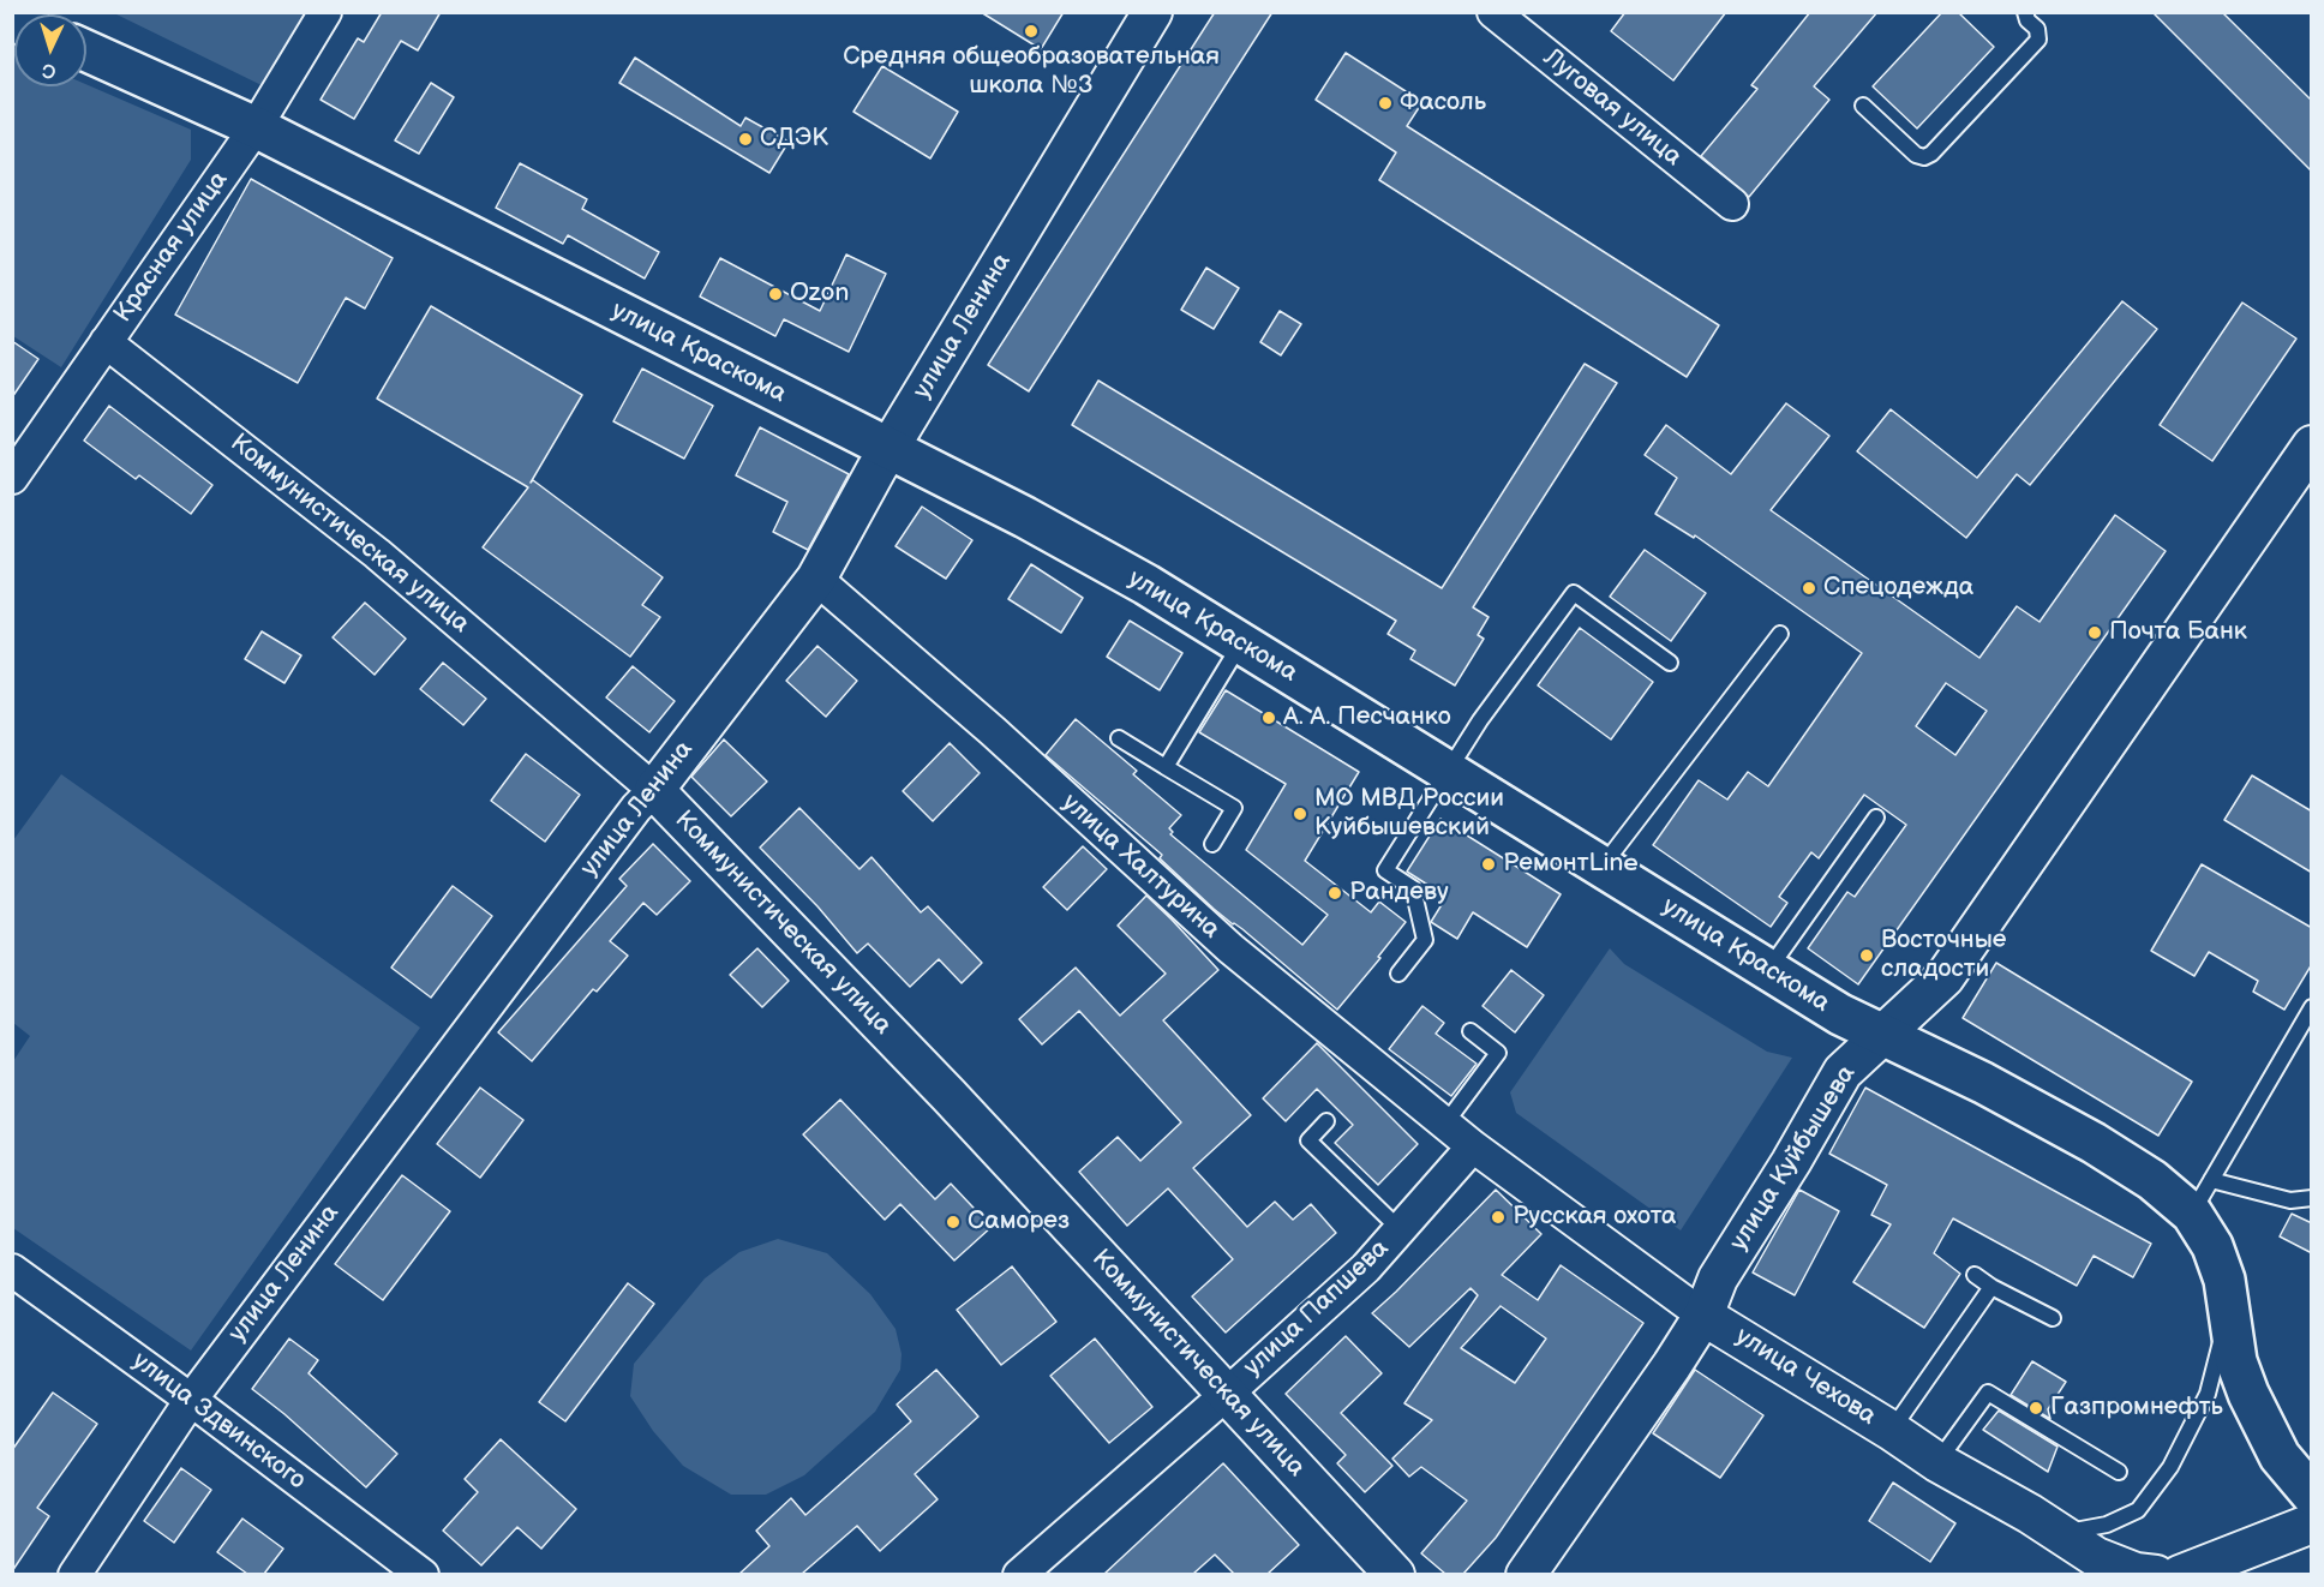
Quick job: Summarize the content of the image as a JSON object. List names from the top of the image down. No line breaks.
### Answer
{"streets":{"main road":["улица Краскома"],"street":["Луговая улица","Красная улица","улица Ленина","Коммунистическая улица","улица Халтурина","улица Куйбышева","улица Папшева","улица Чехова","улица Здвинского"]},"crossings":[["Красная улица","улица Краскома"],["Красная улица","Коммунистическая улица"],["улица Ленина","улица Краскома"],["улица Ленина","Коммунистическая улица"],["улица Ленина","улица Халтурина"],["улица Ленина","улица Здвинского"],["улица Краскома","улица Куйбышева"],["Коммунистическая улица","улица Папшева"],["улица Халтурина","улица Папшева"],["улица Халтурина","улица Чехова"],["улица Куйбышева","улица Чехова"],["улица Папшева","улица Чехова"]],"places":["Средняя общеобразовательная школа №3","Фасоль","СДЭК","Ozon","Спецодежда","Почта Банк","А. А. Песчанко","МО МВД России Куйбышевский","РемонтLine","Рандеву","Восточные сладости","Русская охота","Саморез","Газпромнефть"],"north":"bottom"}
